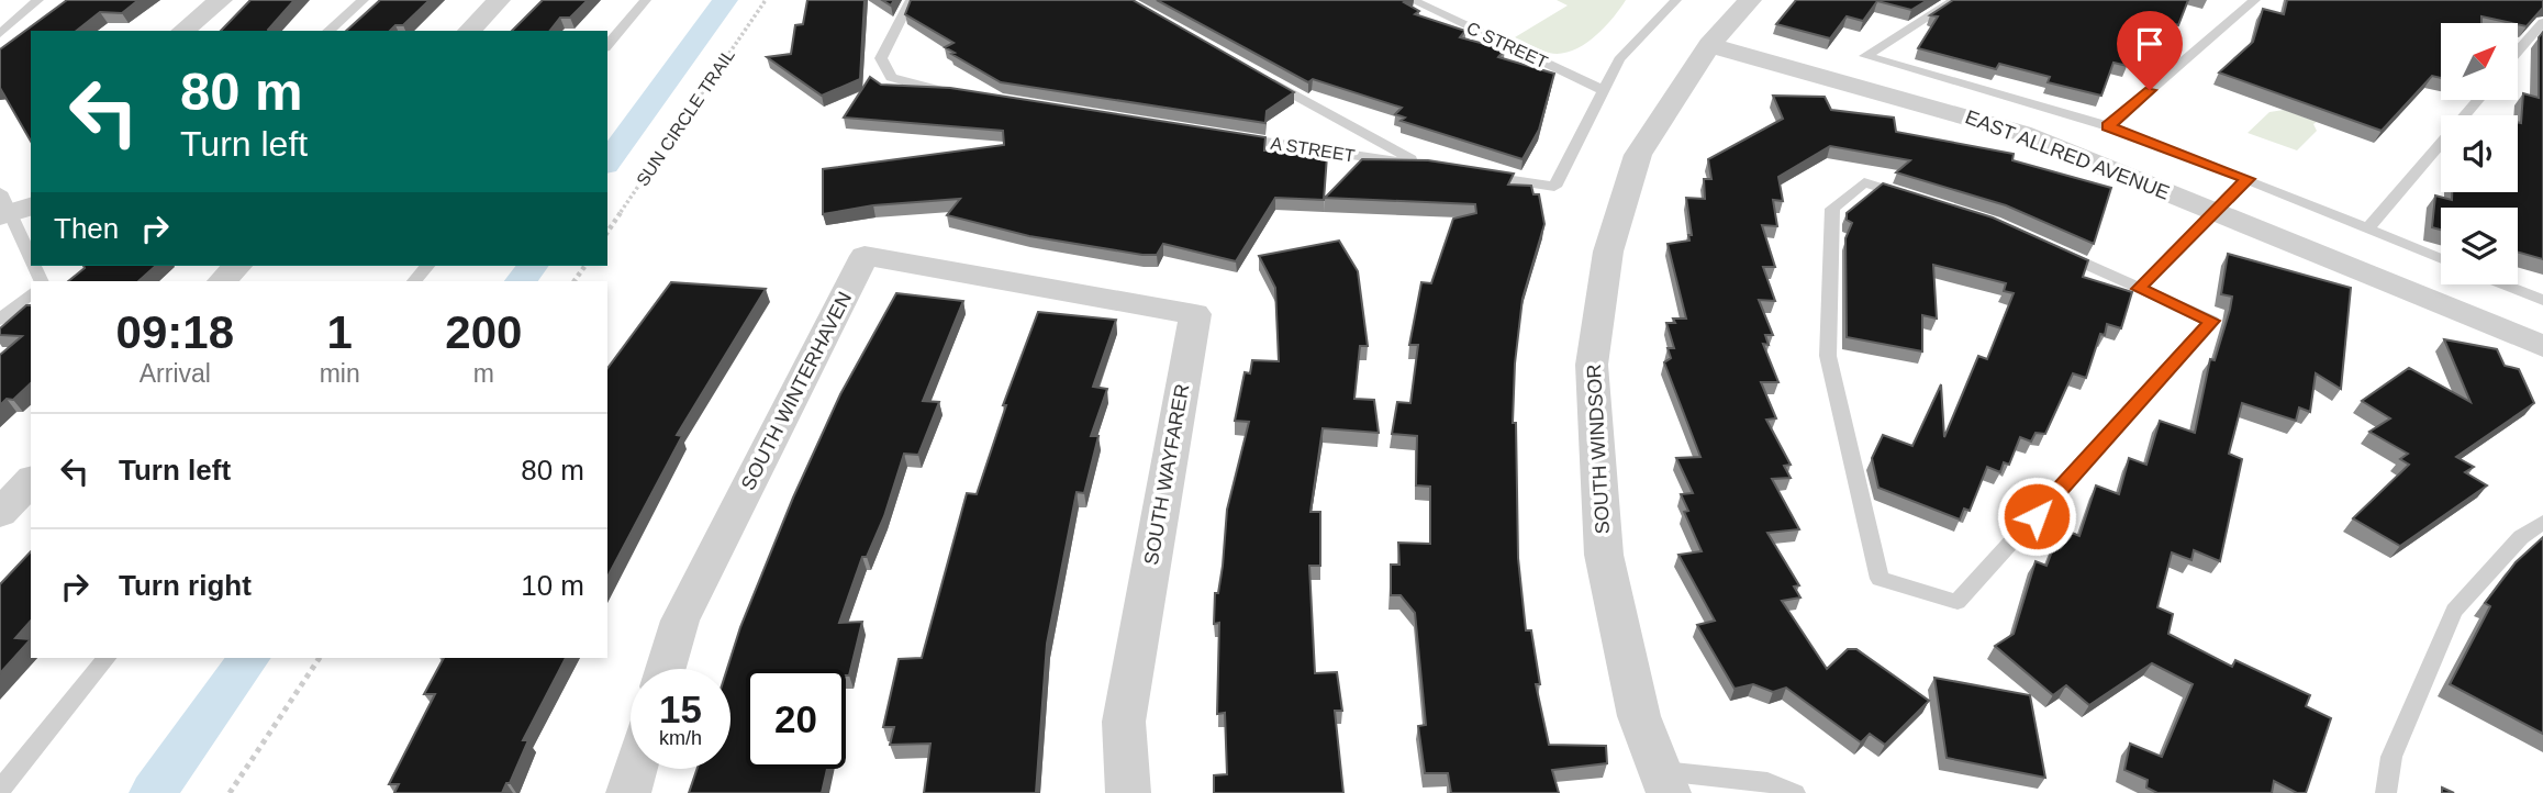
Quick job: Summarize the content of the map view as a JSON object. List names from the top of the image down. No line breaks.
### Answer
{"streets":{"street":["EAST ALLRED AVENUE","SOUTH WINTERHAVEN","SOUTH WINDSOR","SOUTH WAYFARER"],"lane":["C STREET","A STREET"],"path":["SUN CIRCLE TRAIL"]},"crossings":[["EAST ALLRED AVENUE","SOUTH WINDSOR"],["SOUTH WINTERHAVEN","SOUTH WAYFARER"]],"north":"top right","page":{"turn":["80 m","Turn left"],"then":"Then","eta":["09:18","Arrival","1","min","200","m"],"list":[{"name":"Turn left","value":"80 m"},{"name":"Turn right","value":"10 m"}],"speed":"15 km/h","limit":"20"}}
